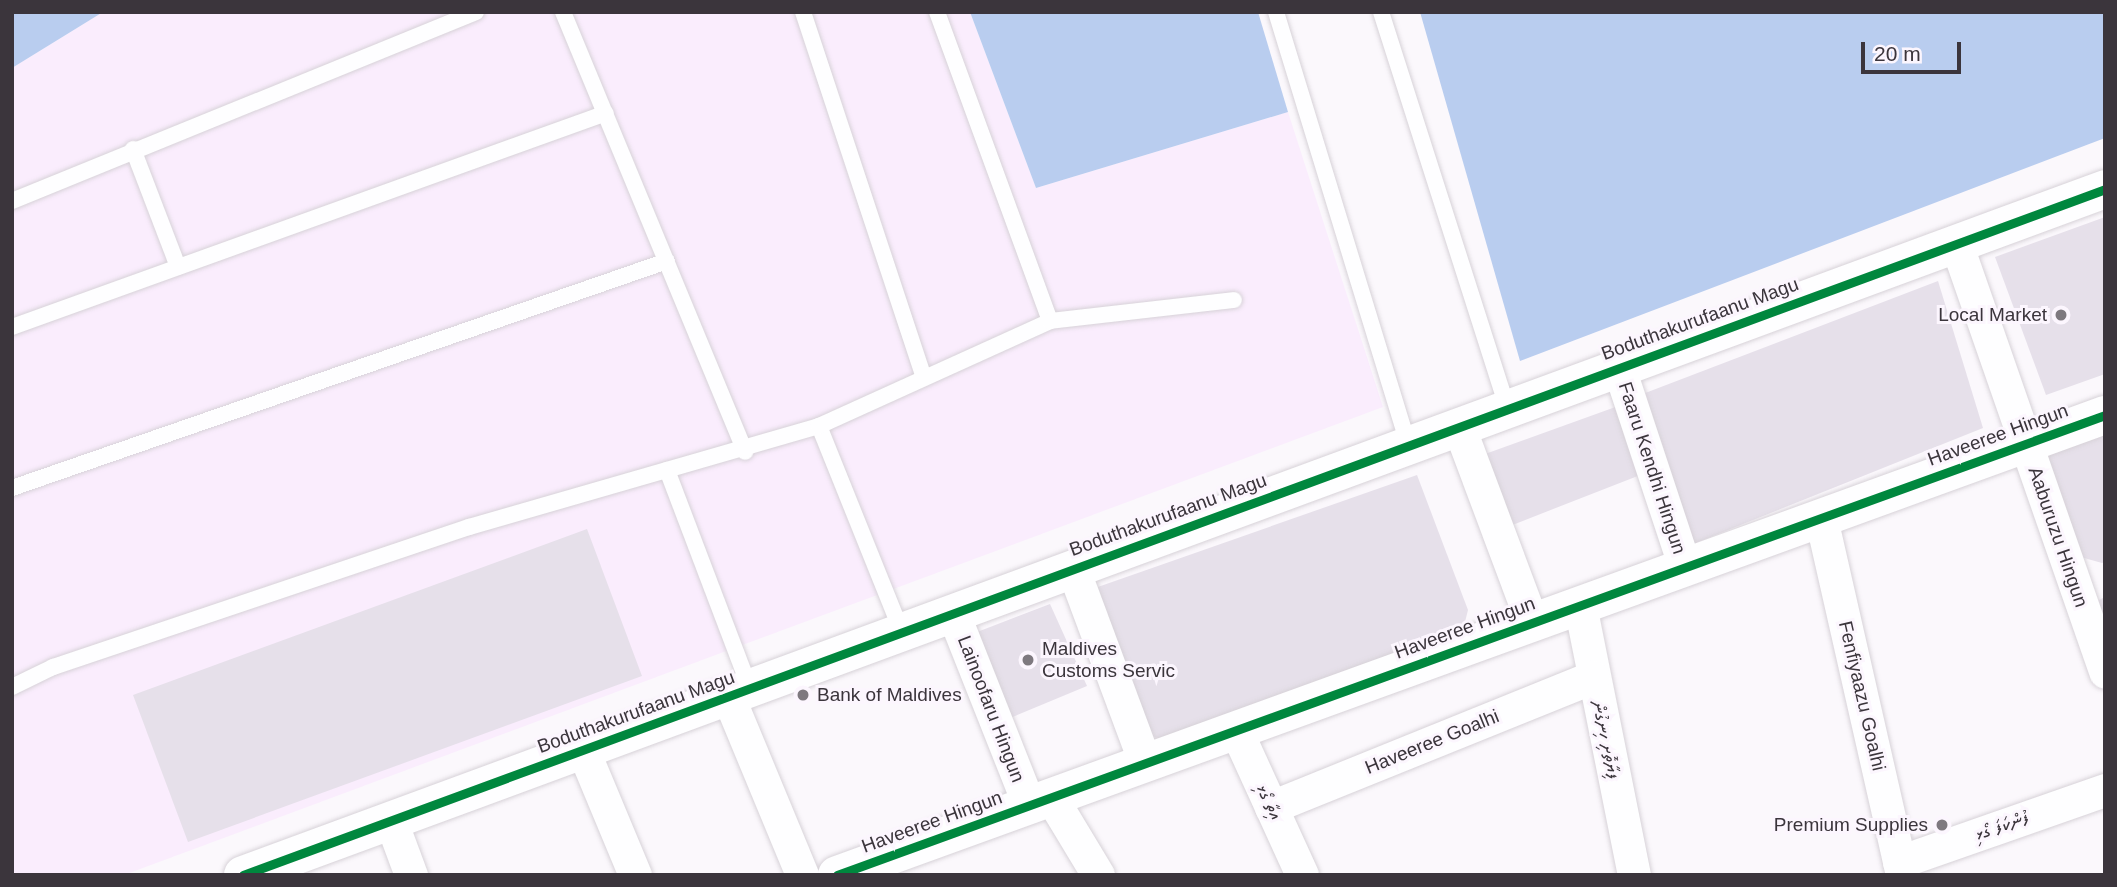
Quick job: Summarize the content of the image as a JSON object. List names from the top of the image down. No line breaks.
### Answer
{"streets":{"street":["Boduthakurufaanu Magu","Haveeree Hingun","Faaru Kendhi Hingun","Aaburuzu Hingun","Fenfiyaazu Goalhi","Lainoofaru Hingun","ފިޔާތޮށި ހިނގުން","Haveeree Goalhi","އިތާ ގޯޅި","ފުންކަފަ ގޯޅި"]},"crossings":[["Boduthakurufaanu Magu","Faaru Kendhi Hingun"],["Boduthakurufaanu Magu","Aaburuzu Hingun"],["Boduthakurufaanu Magu","Lainoofaru Hingun"],["Haveeree Hingun","Faaru Kendhi Hingun"],["Haveeree Hingun","Aaburuzu Hingun"],["Haveeree Hingun","Fenfiyaazu Goalhi"],["Haveeree Hingun","Lainoofaru Hingun"],["Haveeree Hingun","ފިޔާތޮށި ހިނގުން"],["Haveeree Hingun","އިތާ ގޯޅި"],["Fenfiyaazu Goalhi","ފުންކަފަ ގޯޅި"],["ފިޔާތޮށި ހިނގުން","Haveeree Goalhi"],["Haveeree Goalhi","އިތާ ގޯޅި"]],"places":["Local Market","Maldives Customs Servic","Bank of Maldives","Premium Supplies"],"scale_bar":"20 m"}
